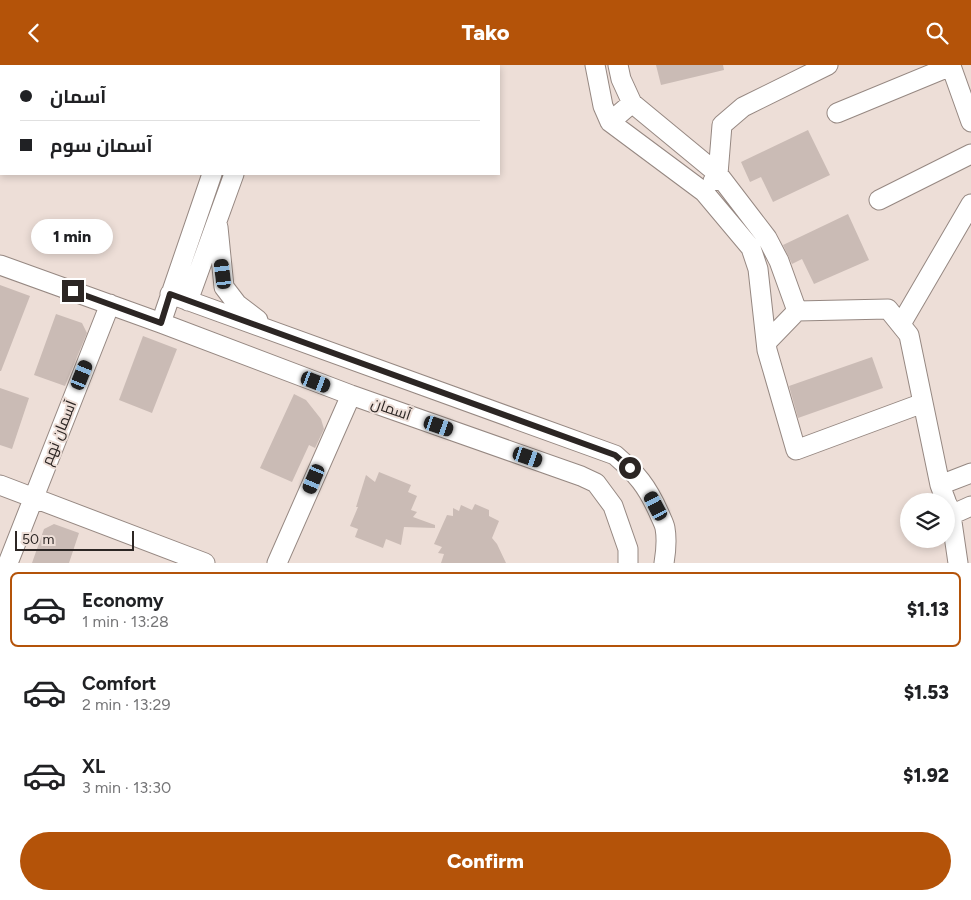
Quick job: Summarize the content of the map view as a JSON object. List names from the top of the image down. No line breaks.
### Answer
{"streets":{"street":["آسمان","آسمان نهم"]},"crossings":[["آسمان","آسمان نهم"]],"scale_bar":"50 m","page":{"header":"Tako","banner":["آسمان","آسمان سوم"],"bubble":"1 min","scale":"50 m","list":[{"name":"Economy","note":"1 min · 13:28","value":"$1.13"},{"name":"Comfort","note":"2 min · 13:29","value":"$1.53"},{"name":"XL","note":"3 min · 13:30","value":"$1.92"}],"buttons":"Confirm"}}
